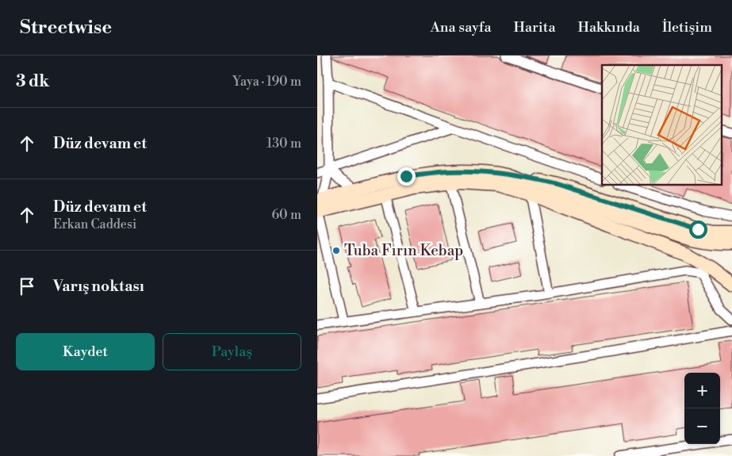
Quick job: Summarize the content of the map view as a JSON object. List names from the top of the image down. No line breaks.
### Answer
{"places":["Tuba Fırın Kebap"],"page":{"header":"Streetwise","nav":["Ana sayfa","Harita","Hakkında","İletişim"],"heading":["3 dk","Yaya · 190 m"],"list":[["Düz devam et","130 m"],["Düz devam et","Erkan Caddesi","60 m"],"Varış noktası"],"buttons":["Kaydet","Paylaş"],"map_buttons":["+","−"]}}
